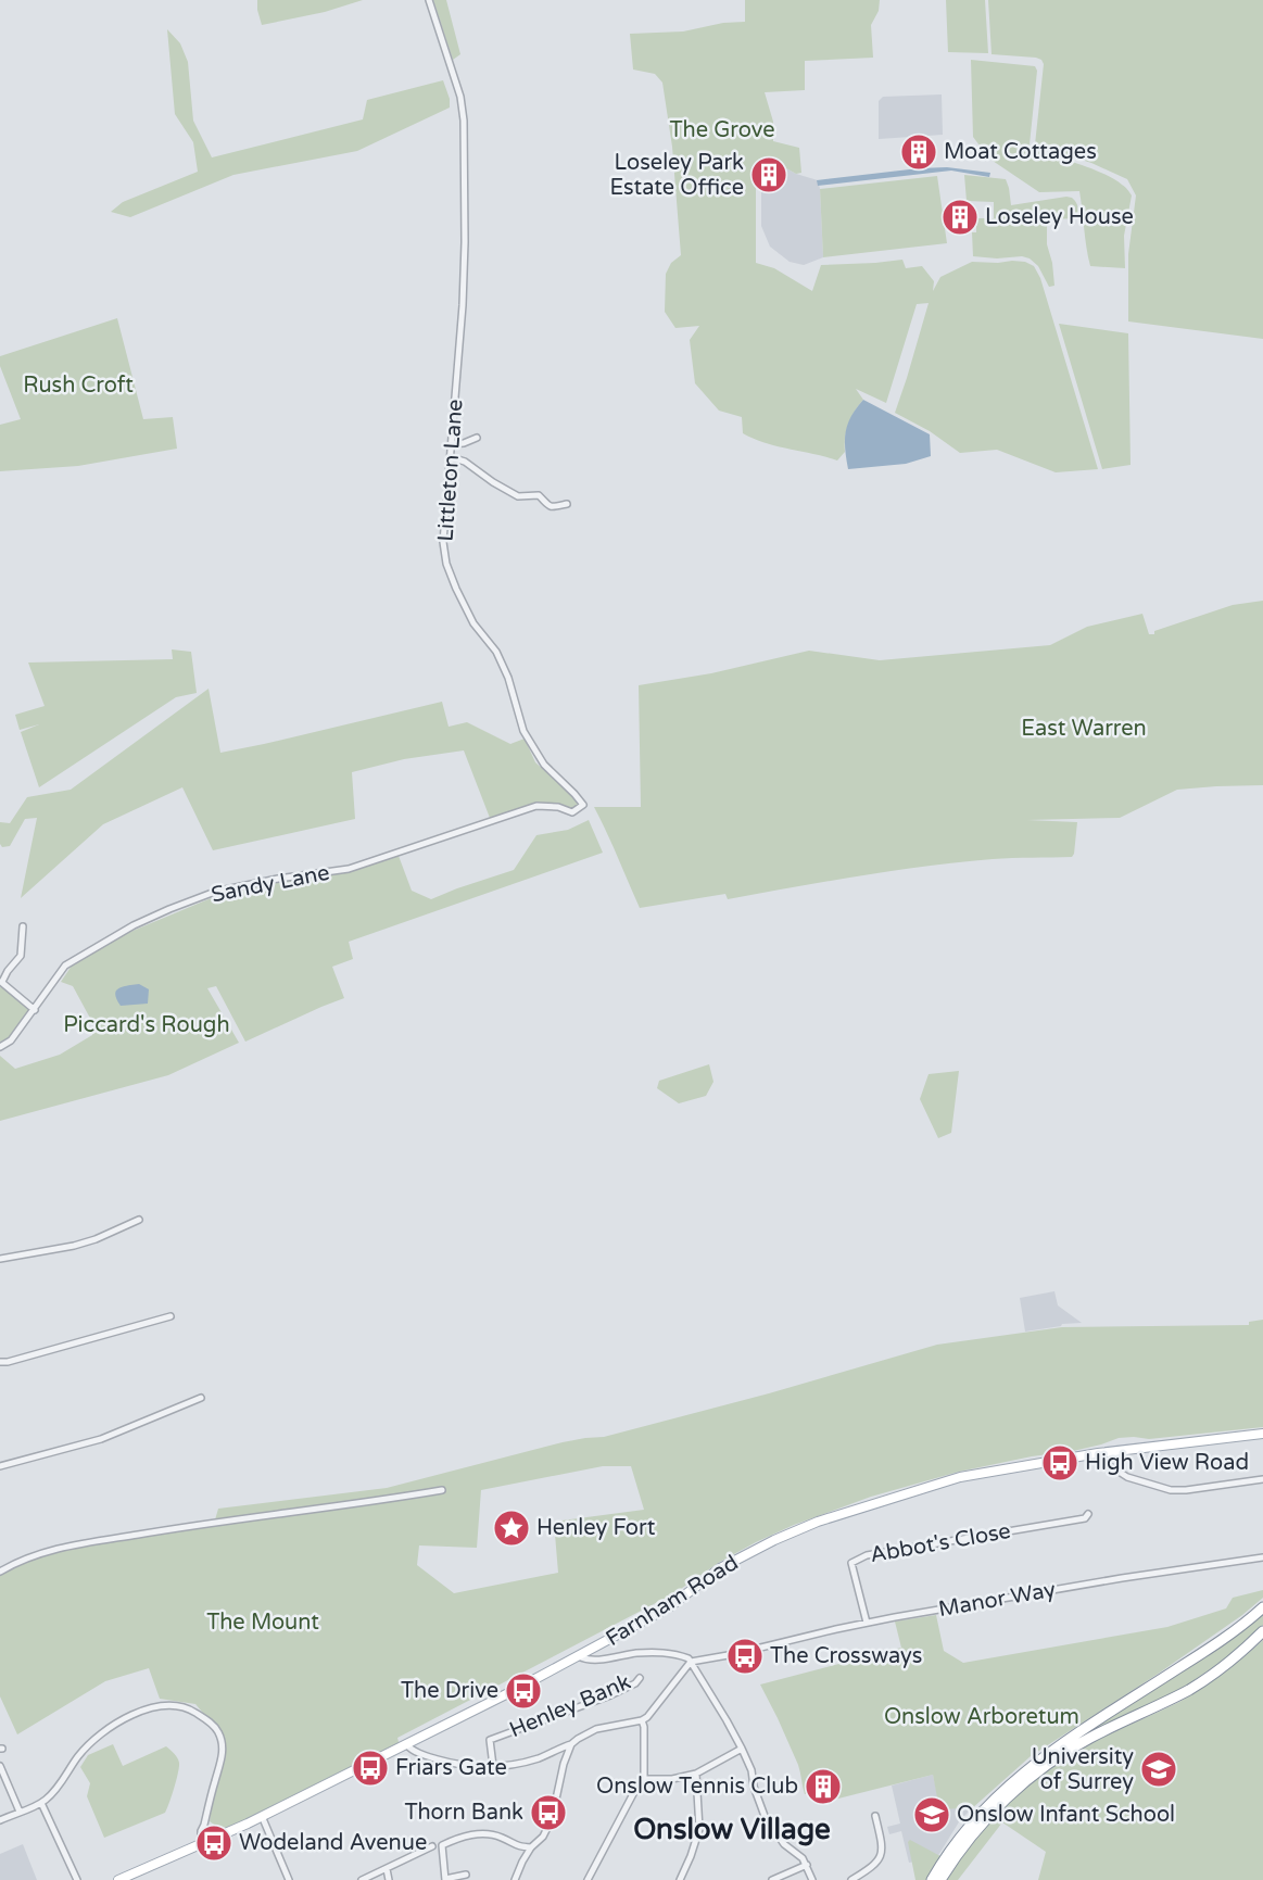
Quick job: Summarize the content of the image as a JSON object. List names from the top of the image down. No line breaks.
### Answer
{"streets":{"main road":["Farnham Road"],"street":["Littleton Lane","Sandy Lane","Abbot's Close","Manor Way","Henley Bank"]},"crossings":[["Littleton Lane","Sandy Lane"],["Abbot's Close","Manor Way"]],"districts":["Onslow Village"],"parks":["The Grove","Rush Croft","East Warren","Piccard's Rough","The Mount","Onslow Arboretum"],"places":{"building":["Moat Cottages","Loseley Park Estate Office","Loseley House","Onslow Tennis Club"],"bus stop":["High View Road","The Crossways","The Drive","Friars Gate","Thorn Bank","Wodeland Avenue"],"place":["Henley Fort"],"school or university":["University of Surrey","Onslow Infant School"]}}
